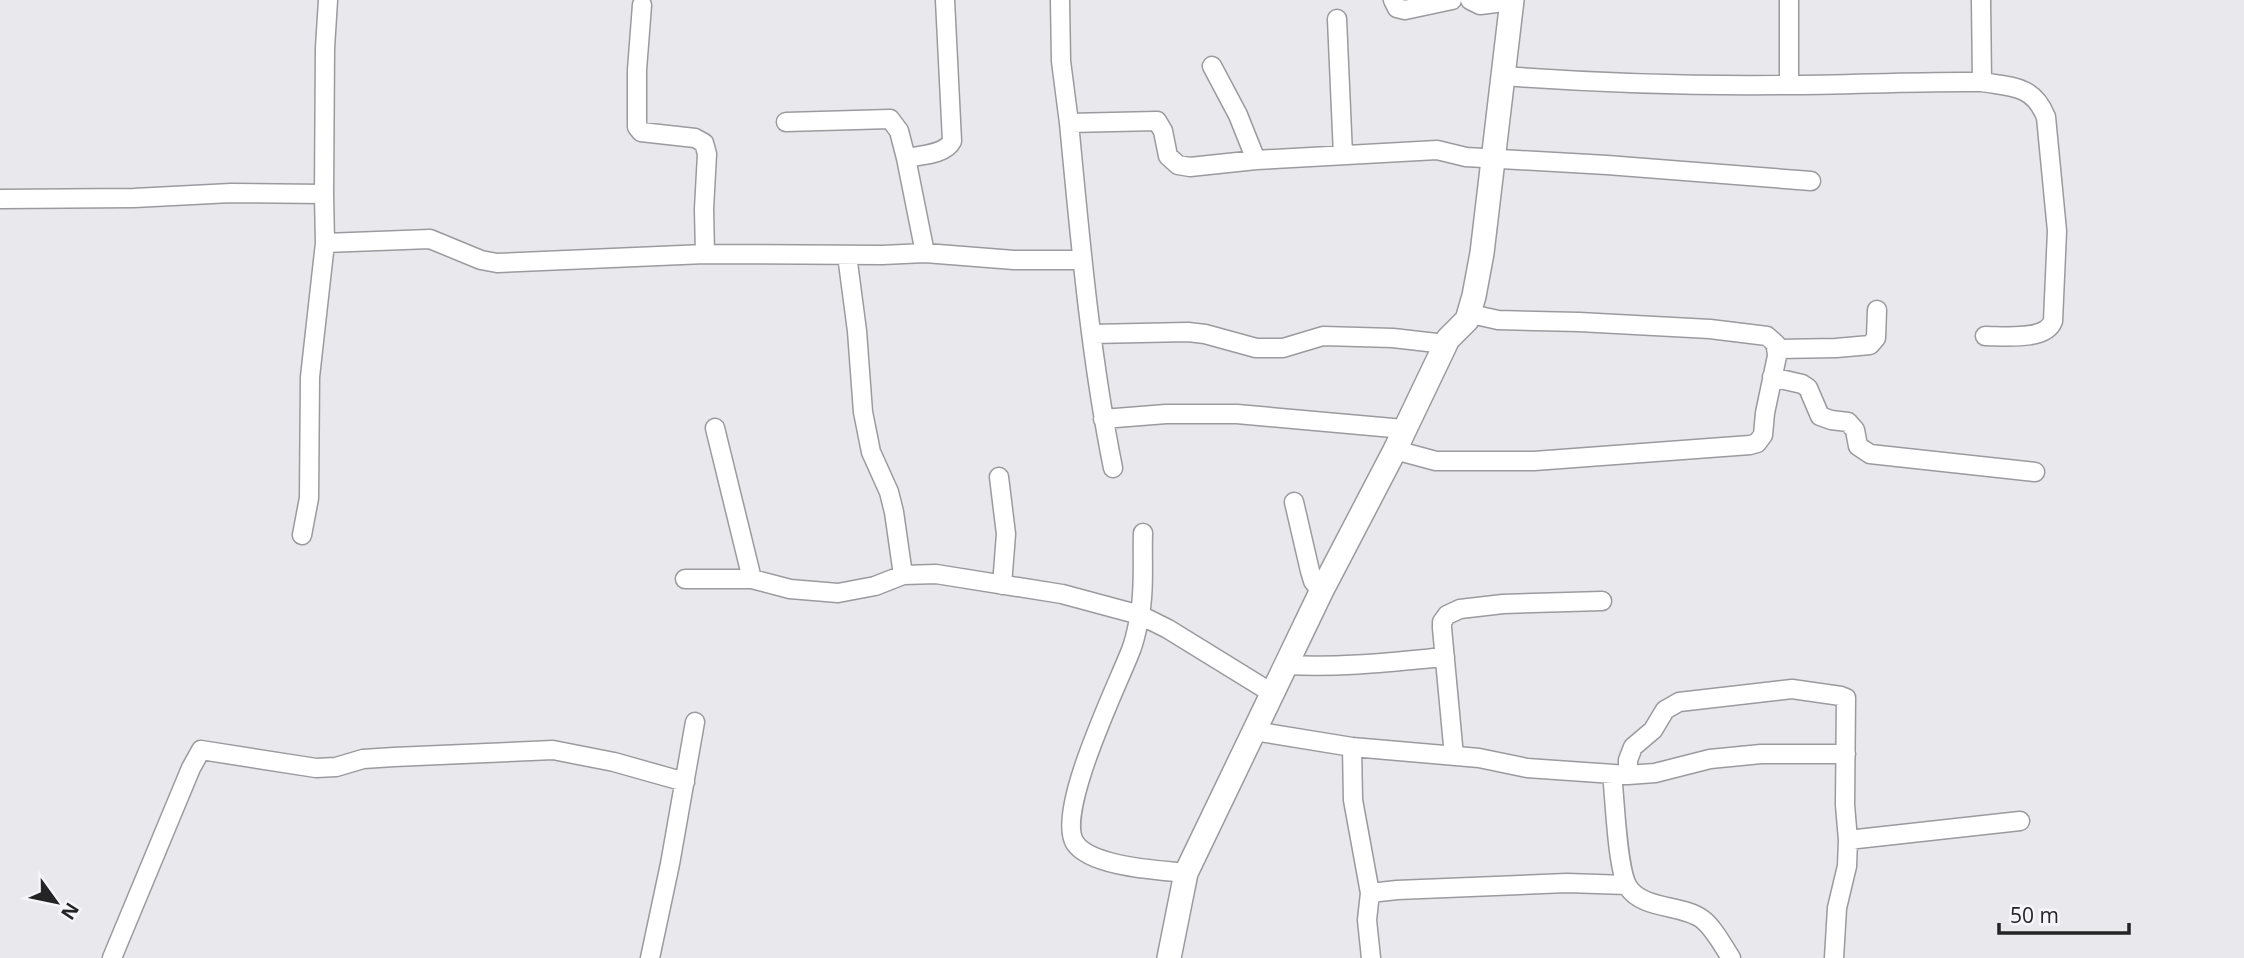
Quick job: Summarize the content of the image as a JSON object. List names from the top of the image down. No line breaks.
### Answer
{"scale_bar":"50 m","north":"bottom right"}
